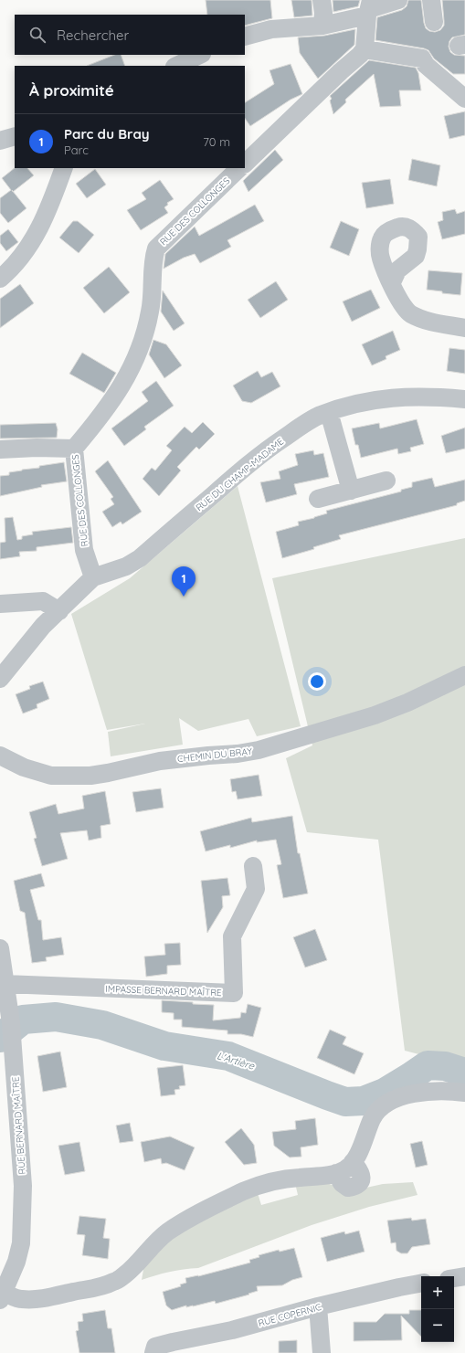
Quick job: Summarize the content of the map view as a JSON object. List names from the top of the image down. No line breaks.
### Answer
{"streets":{"street":["RUE DES COLLONGES","RUE DU CHAMP-MADAME","CHEMIN DU BRAY","IMPASSE BERNARD MAÎTRE","RUE BERNARD MAÎTRE","RUE COPERNIC"]},"crossings":[["RUE DES COLLONGES","RUE DU CHAMP-MADAME"],["IMPASSE BERNARD MAÎTRE","RUE BERNARD MAÎTRE"]],"water":["L'Artière"],"page":{"search":"Rechercher","heading":"À proximité","list":[{"mark":"1","name":"Parc du Bray","note":"Parc","value":"70 m"}],"pins":"1","map_buttons":["+","−"]}}
